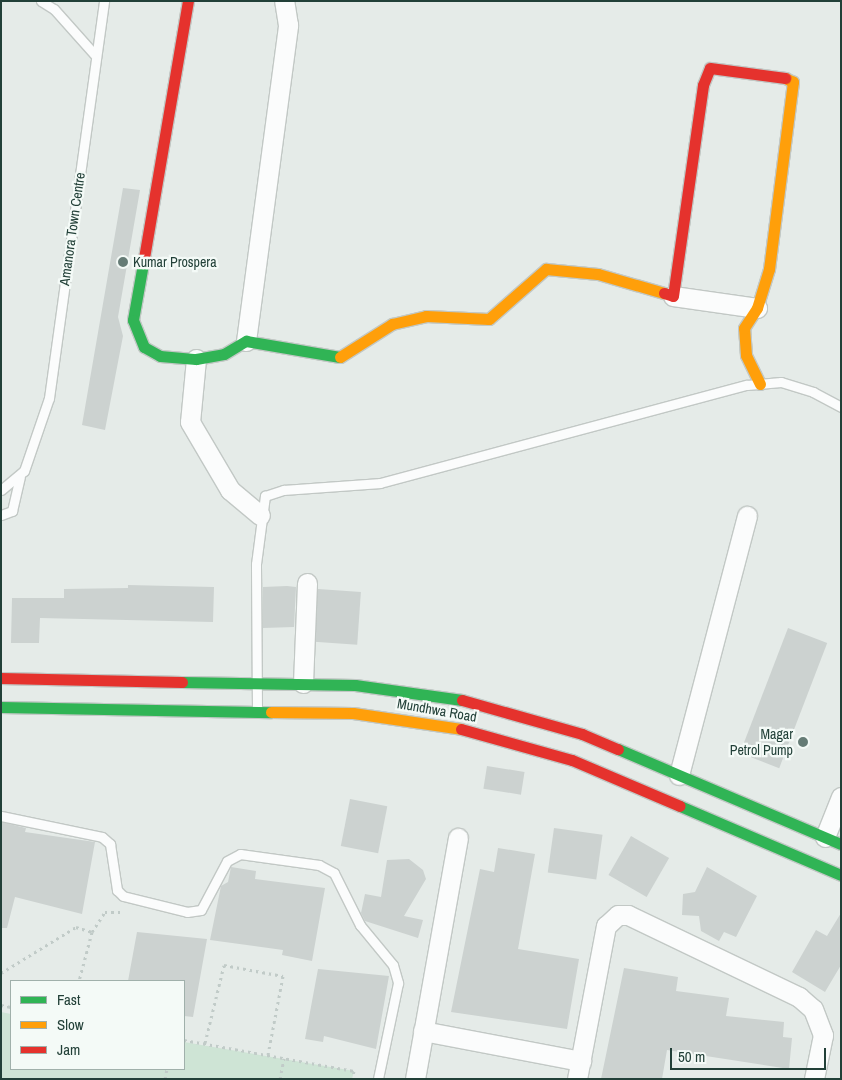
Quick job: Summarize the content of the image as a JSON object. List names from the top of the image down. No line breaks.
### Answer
{"streets":{"main road":["Mundhwa Road"],"lane":["Amanora Town Centre"]},"places":["Kumar Prospera","Magar Petrol Pump"],"legend":["Fast","Slow","Jam"],"scale_bar":"50 m"}
